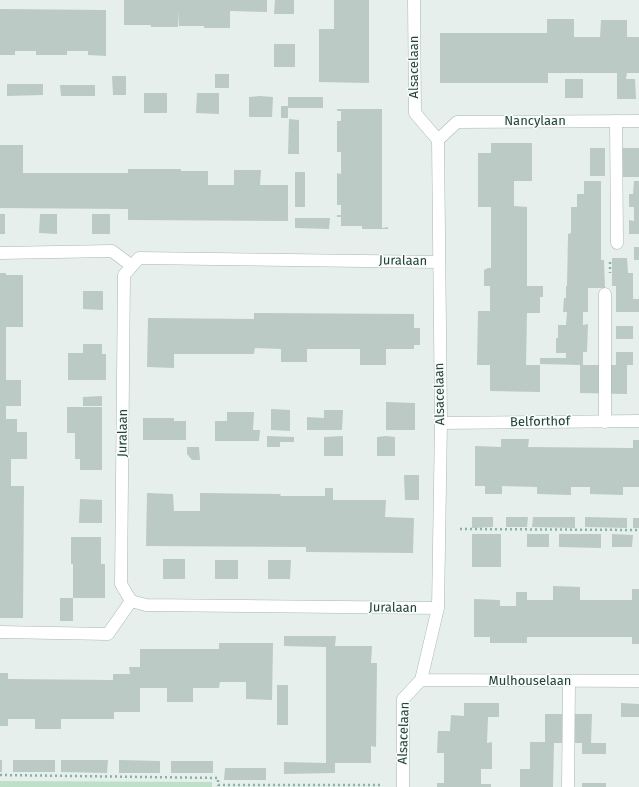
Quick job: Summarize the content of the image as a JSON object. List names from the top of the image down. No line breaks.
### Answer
{"streets":{"street":["Alsacelaan","Nancylaan","Juralaan","Belforthof","Mulhouselaan"]},"crossings":[["Alsacelaan","Nancylaan"],["Alsacelaan","Juralaan"],["Alsacelaan","Belforthof"],["Alsacelaan","Mulhouselaan"]]}
